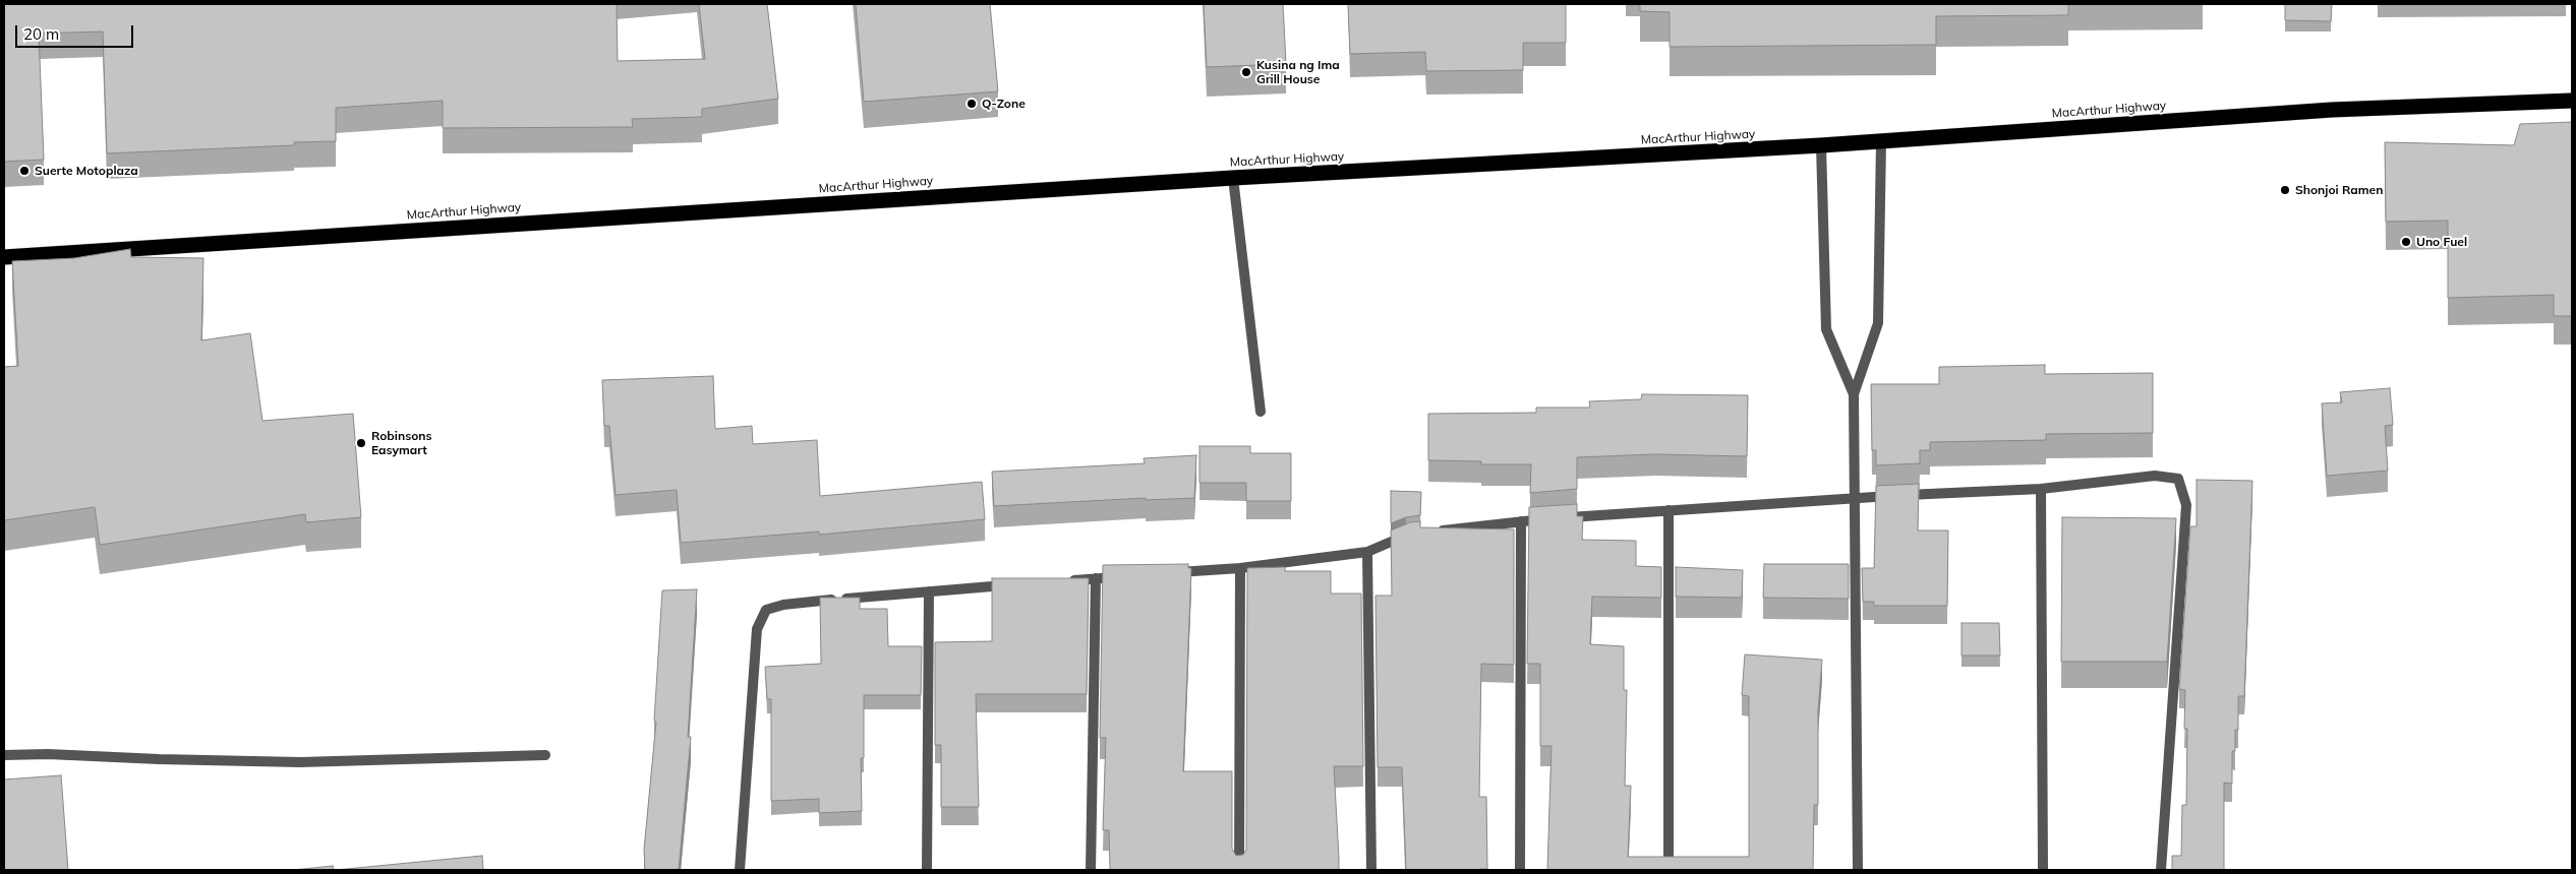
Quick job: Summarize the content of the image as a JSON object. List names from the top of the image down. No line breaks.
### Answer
{"streets":{"highway":["MacArthur Highway"]},"places":["Kusina ng Ima Grill House","Q-Zone","Suerte Motoplaza","Shonjoi Ramen","Uno Fuel","Robinsons Easymart"],"scale_bar":"20 m"}
